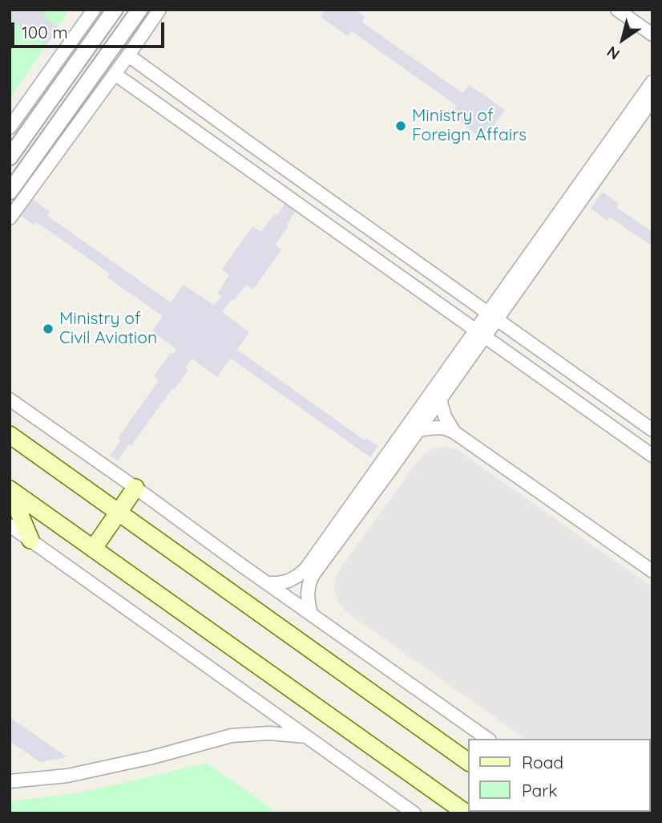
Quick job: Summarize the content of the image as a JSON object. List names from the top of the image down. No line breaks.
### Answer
{"places":["Ministry of Foreign Affairs","Ministry of Civil Aviation"],"legend":["Road","Park"],"scale_bar":"100 m","north":"bottom left"}
